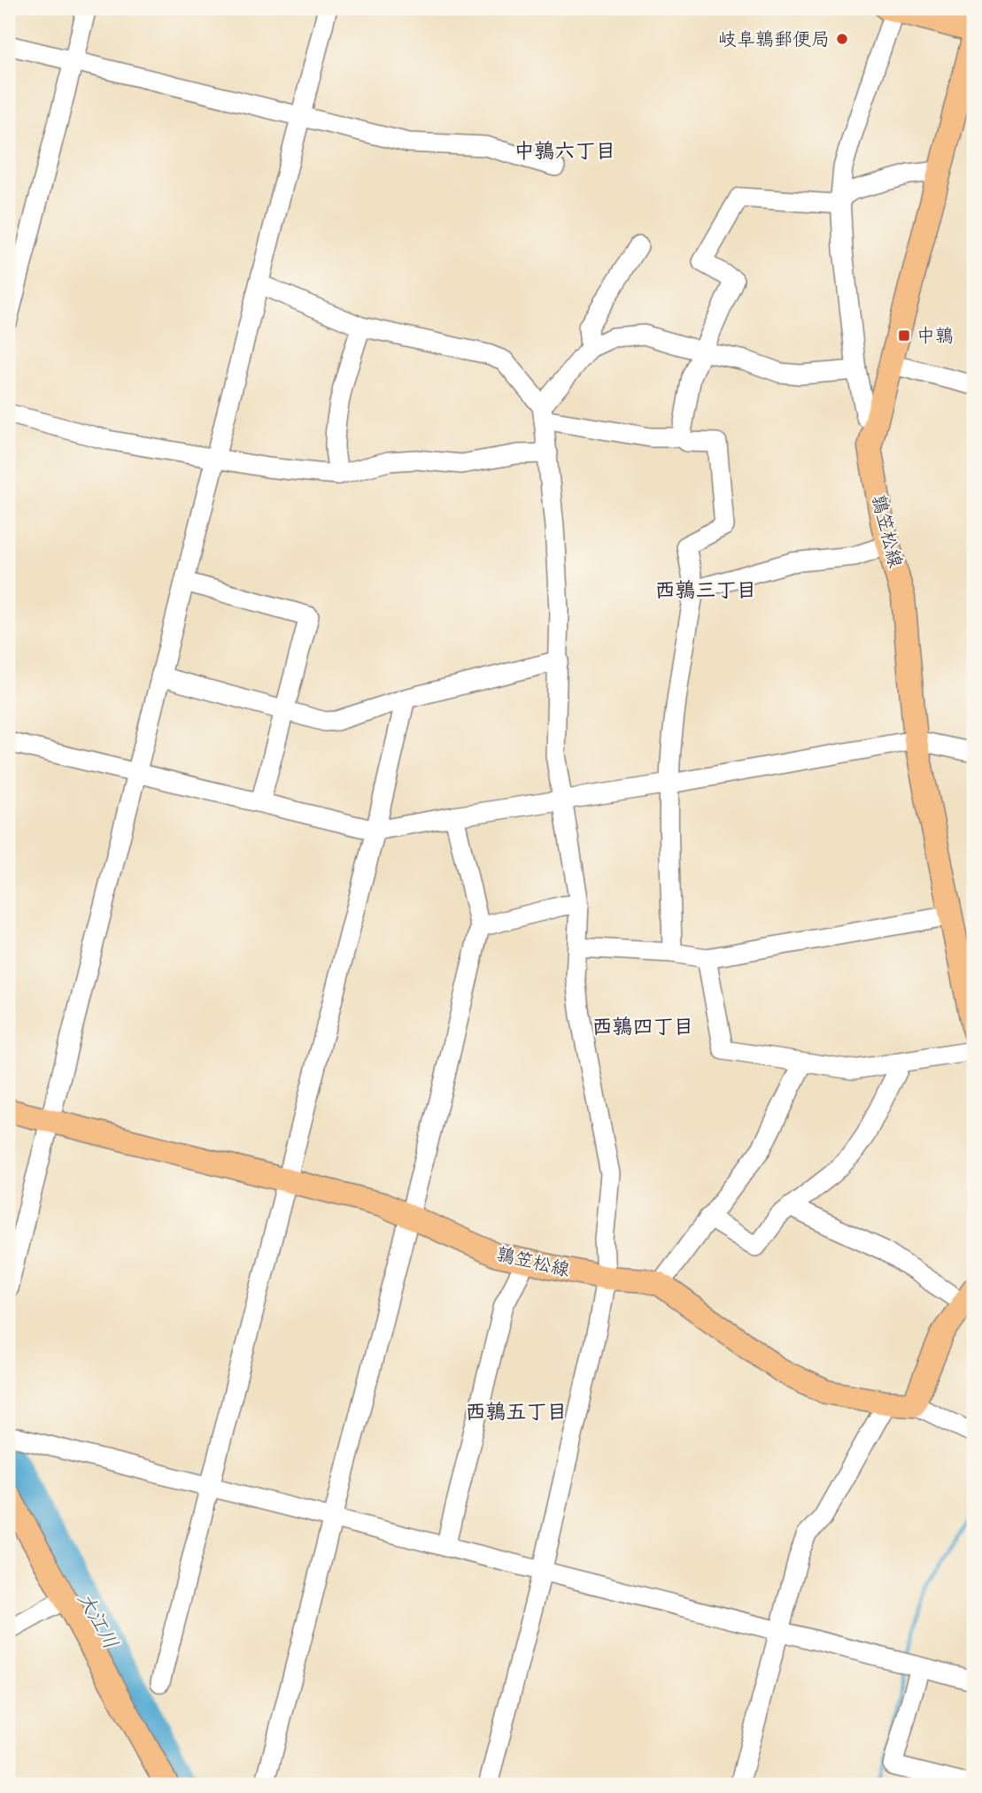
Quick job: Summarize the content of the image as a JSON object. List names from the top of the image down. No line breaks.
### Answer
{"streets":{"main road":["鶉笠松線"]},"districts":["中鶉六丁目","西鶉三丁目","西鶉四丁目","西鶉五丁目"],"water":["大江川"],"places":{"other":["岐阜鶉郵便局"],"transit":["中鶉"]}}
